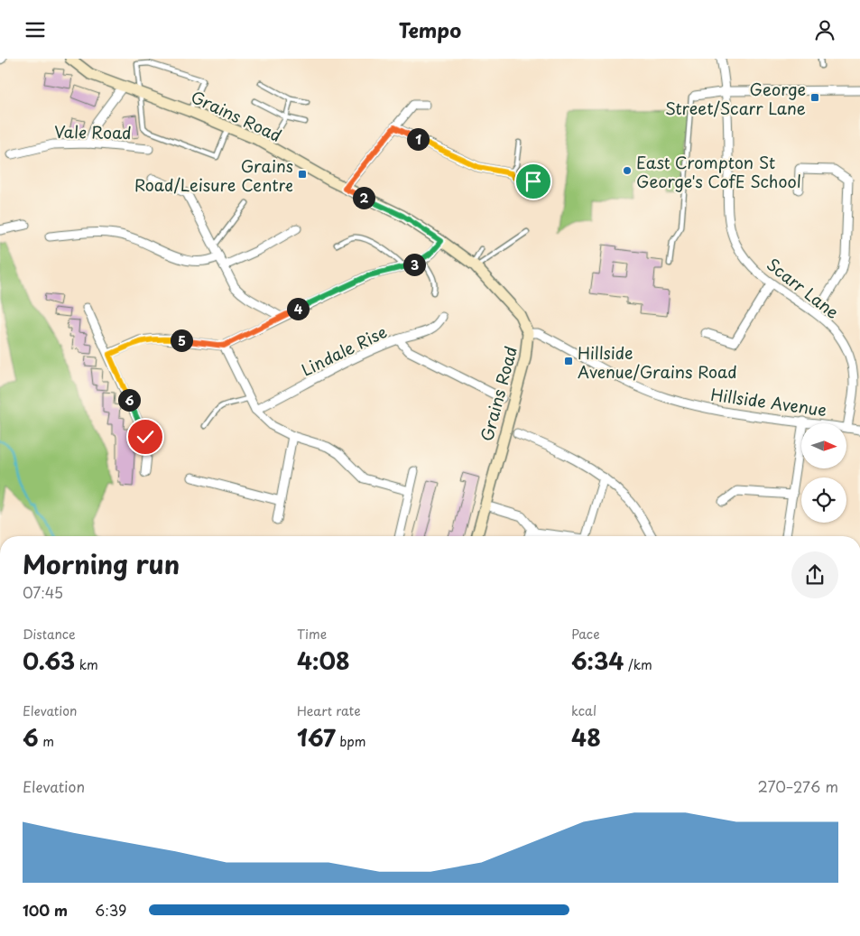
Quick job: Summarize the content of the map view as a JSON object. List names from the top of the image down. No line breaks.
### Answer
{"streets":{"street":["Grains Road","Vale Road","Scarr Lane","Lindale Rise","Hillside Avenue"]},"crossings":[["Grains Road","Hillside Avenue"],["Scarr Lane","Hillside Avenue"]],"places":{"transit":["George Street/Scarr Lane","Grains Road/Leisure Centre","Hillside Avenue/Grains Road"],"other":["East Crompton St George's CofE School"]},"north":"right","page":{"header":"Tempo","pins":["1","2","3","4","5","6"],"heading":["Morning run","07:45"],"stats":[["Distance","0.63 km"],["Time","4:08"],["Pace","6:34 /km"],["Elevation","6 m"],["Heart rate","167 bpm"],["kcal","48"]],"chart":["Elevation","270–276 m"],"list":[{"name":"100 m","note":"6:39"}]}}
